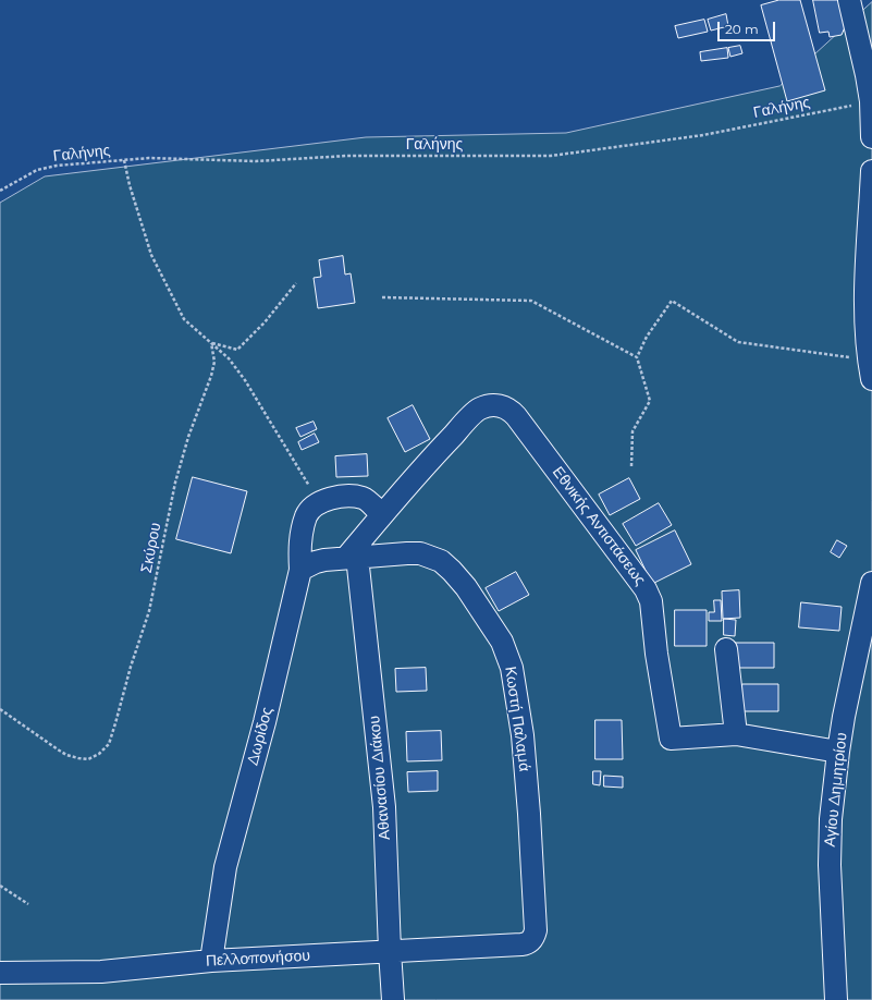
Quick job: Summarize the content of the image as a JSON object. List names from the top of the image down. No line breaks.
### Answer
{"streets":{"street":["Εθνικής Αντιστάσεως","Κωστή Παλαμά","Δωρίδος","Αθανασίου Διάκου","Αγίου Δημητρίου","Πελλοπονήσου"],"path":["Γαλήνης","Σκύρου"]},"crossings":[["Εθνικής Αντιστάσεως","Αγίου Δημητρίου"],["Κωστή Παλαμά","Αθανασίου Διάκου"],["Κωστή Παλαμά","Πελλοπονήσου"],["Δωρίδος","Πελλοπονήσου"],["Αθανασίου Διάκου","Πελλοπονήσου"]],"scale_bar":"20 m"}
